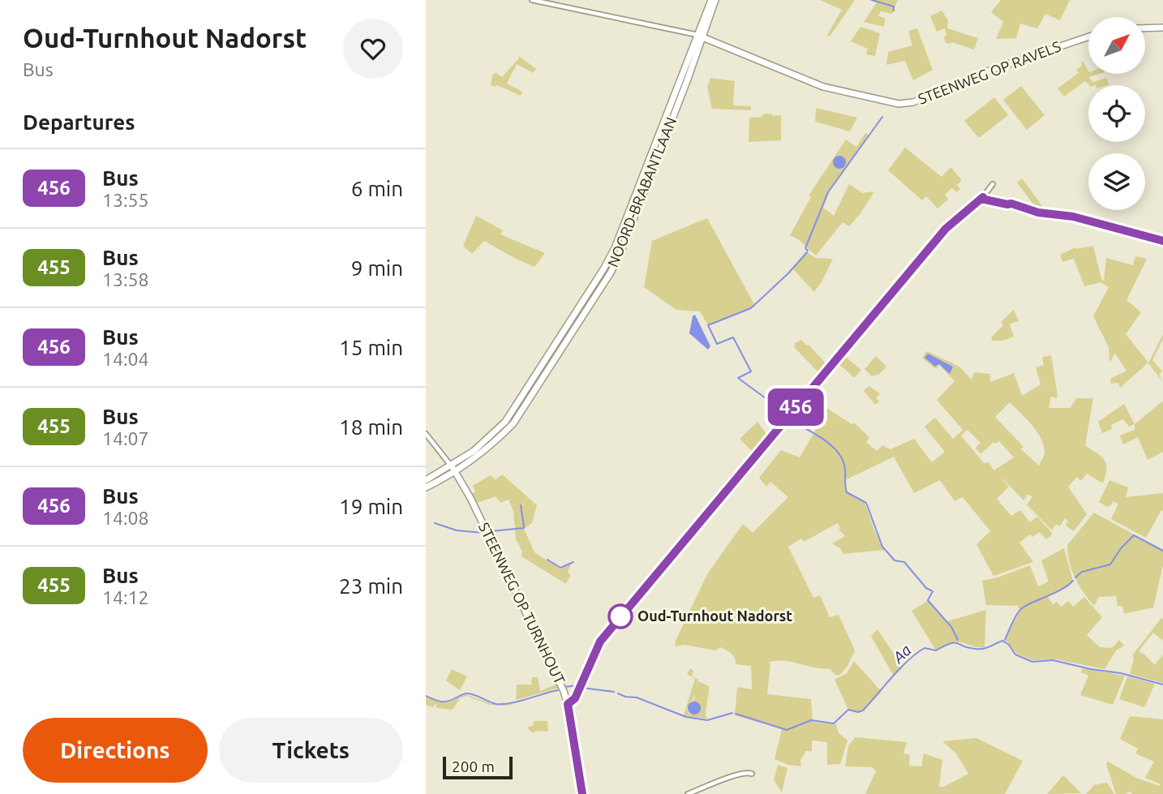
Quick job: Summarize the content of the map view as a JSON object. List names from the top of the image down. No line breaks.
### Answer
{"streets":{"main road":["STEENWEG OP RAVELS","NOORD-BRABANTLAAN","STEENWEG OP TURNHOUT"]},"crossings":[["STEENWEG OP RAVELS","NOORD-BRABANTLAAN"],["NOORD-BRABANTLAAN","STEENWEG OP TURNHOUT"]],"water":["Aa"],"places":["Oud-Turnhout Nadorst"],"lines":["bus line 456"],"scale_bar":"200 m","north":"top right","page":{"heading":[["Oud-Turnhout Nadorst","Bus"],"Departures"],"on_map":"456","list":[{"mark":"456","name":"Bus","note":"13:55","value":"6 min"},{"mark":"455","name":"Bus","note":"13:58","value":"9 min"},{"mark":"456","name":"Bus","note":"14:04","value":"15 min"},{"mark":"455","name":"Bus","note":"14:07","value":"18 min"},{"mark":"456","name":"Bus","note":"14:08","value":"19 min"},{"mark":"455","name":"Bus","note":"14:12","value":"23 min"}],"buttons":["Directions","Tickets"],"scale":"200 m"}}
